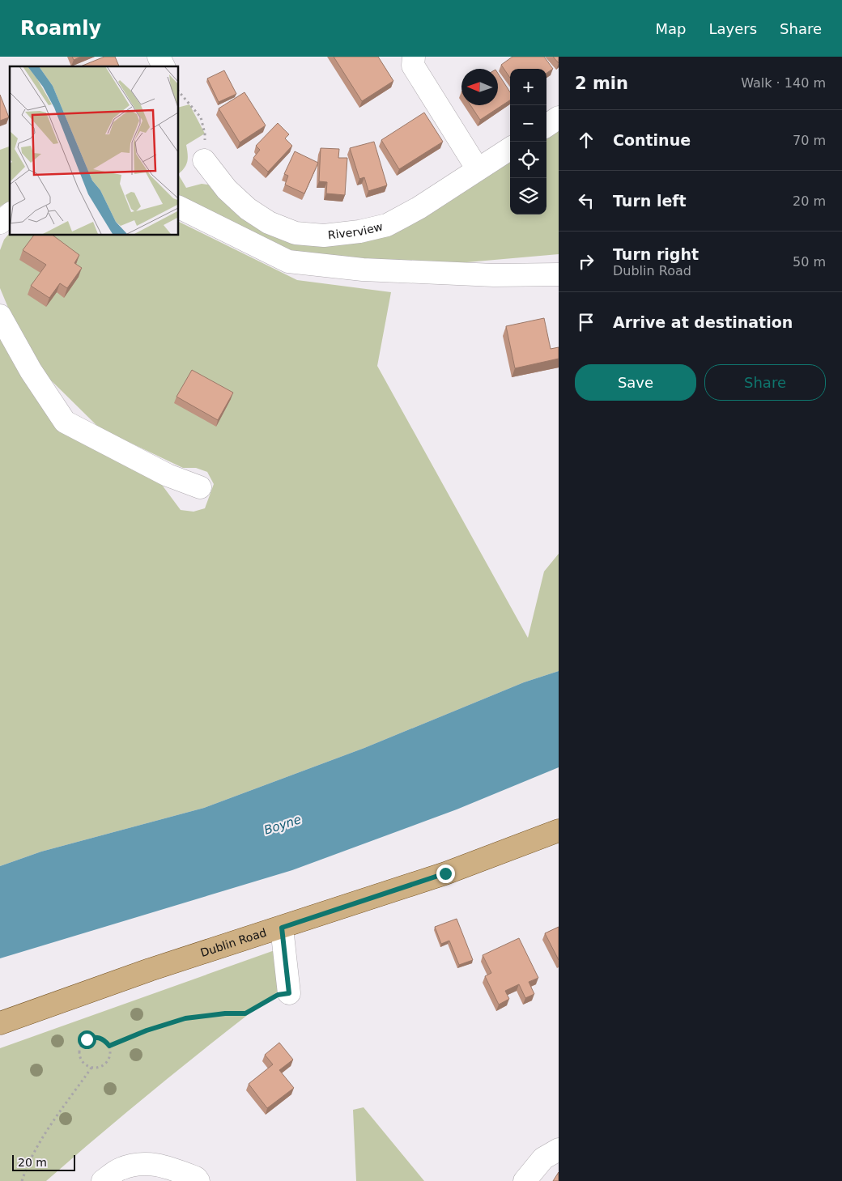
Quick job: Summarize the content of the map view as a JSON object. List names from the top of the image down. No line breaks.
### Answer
{"streets":{"main road":["Dublin Road"],"street":["Riverview"]},"water":["Boyne"],"scale_bar":"20 m","north":"left","page":{"header":"Roamly","nav":["Map","Layers","Share"],"heading":["2 min","Walk · 140 m"],"map_buttons":["+","−"],"list":[["Continue","70 m"],["Turn left","20 m"],["Turn right","Dublin Road","50 m"],"Arrive at destination"],"buttons":["Save","Share"],"scale":"20 m"}}
